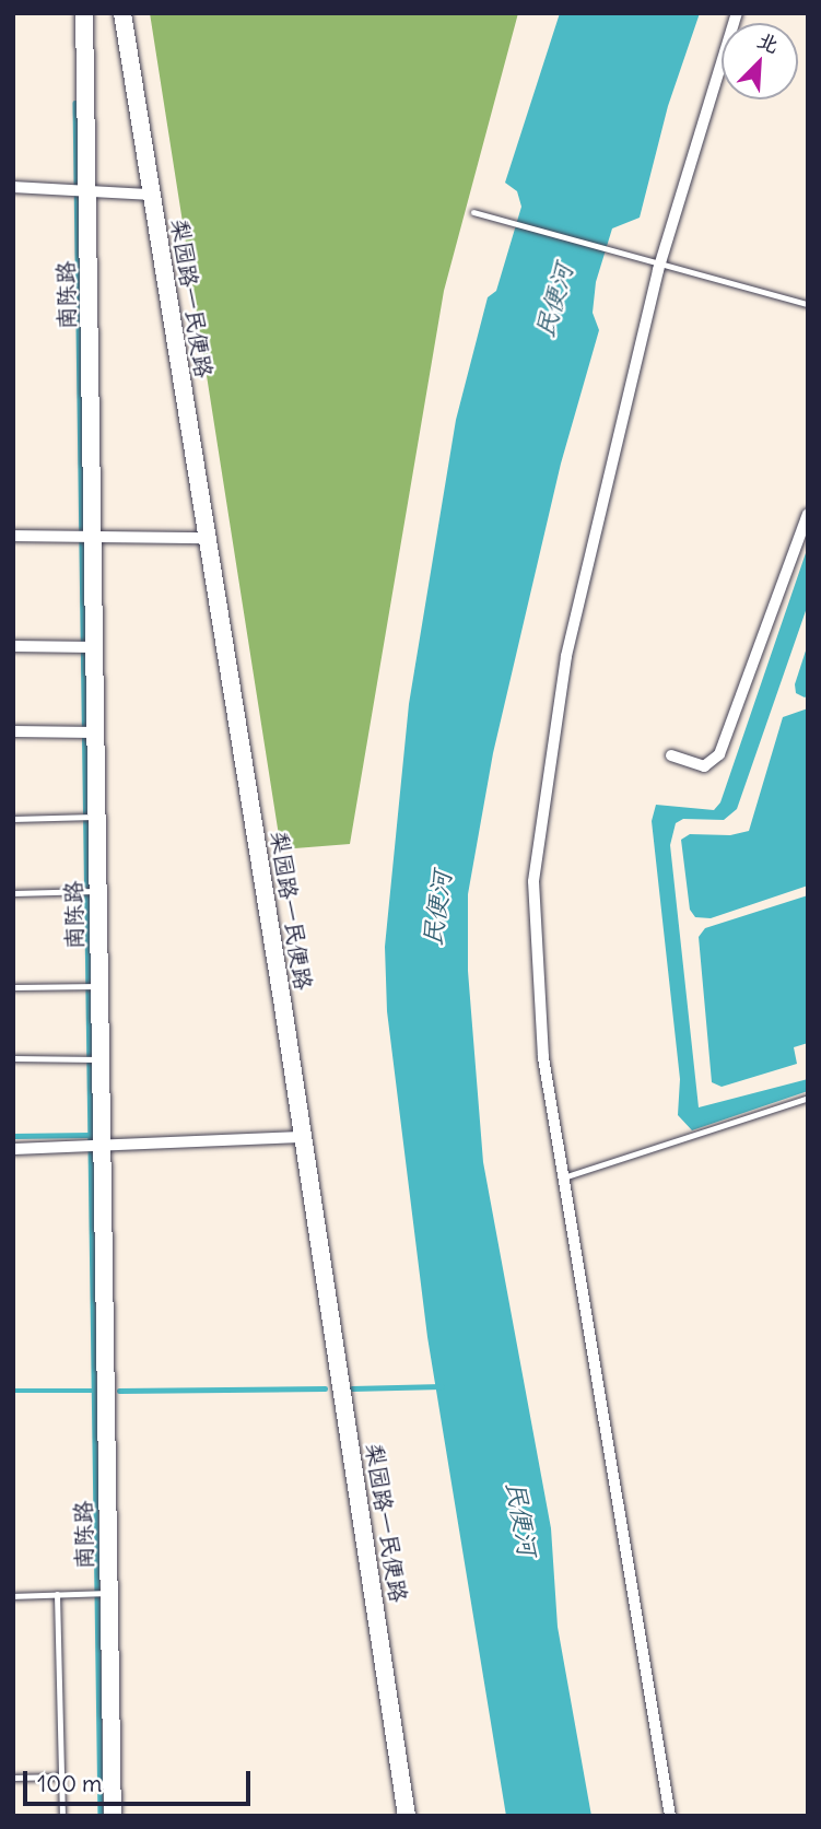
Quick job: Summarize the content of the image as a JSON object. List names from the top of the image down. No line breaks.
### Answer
{"streets":{"main road":["南陈路","梨园路一民便路"]},"water":["民便河"],"scale_bar":"100 m","north":"top right"}
